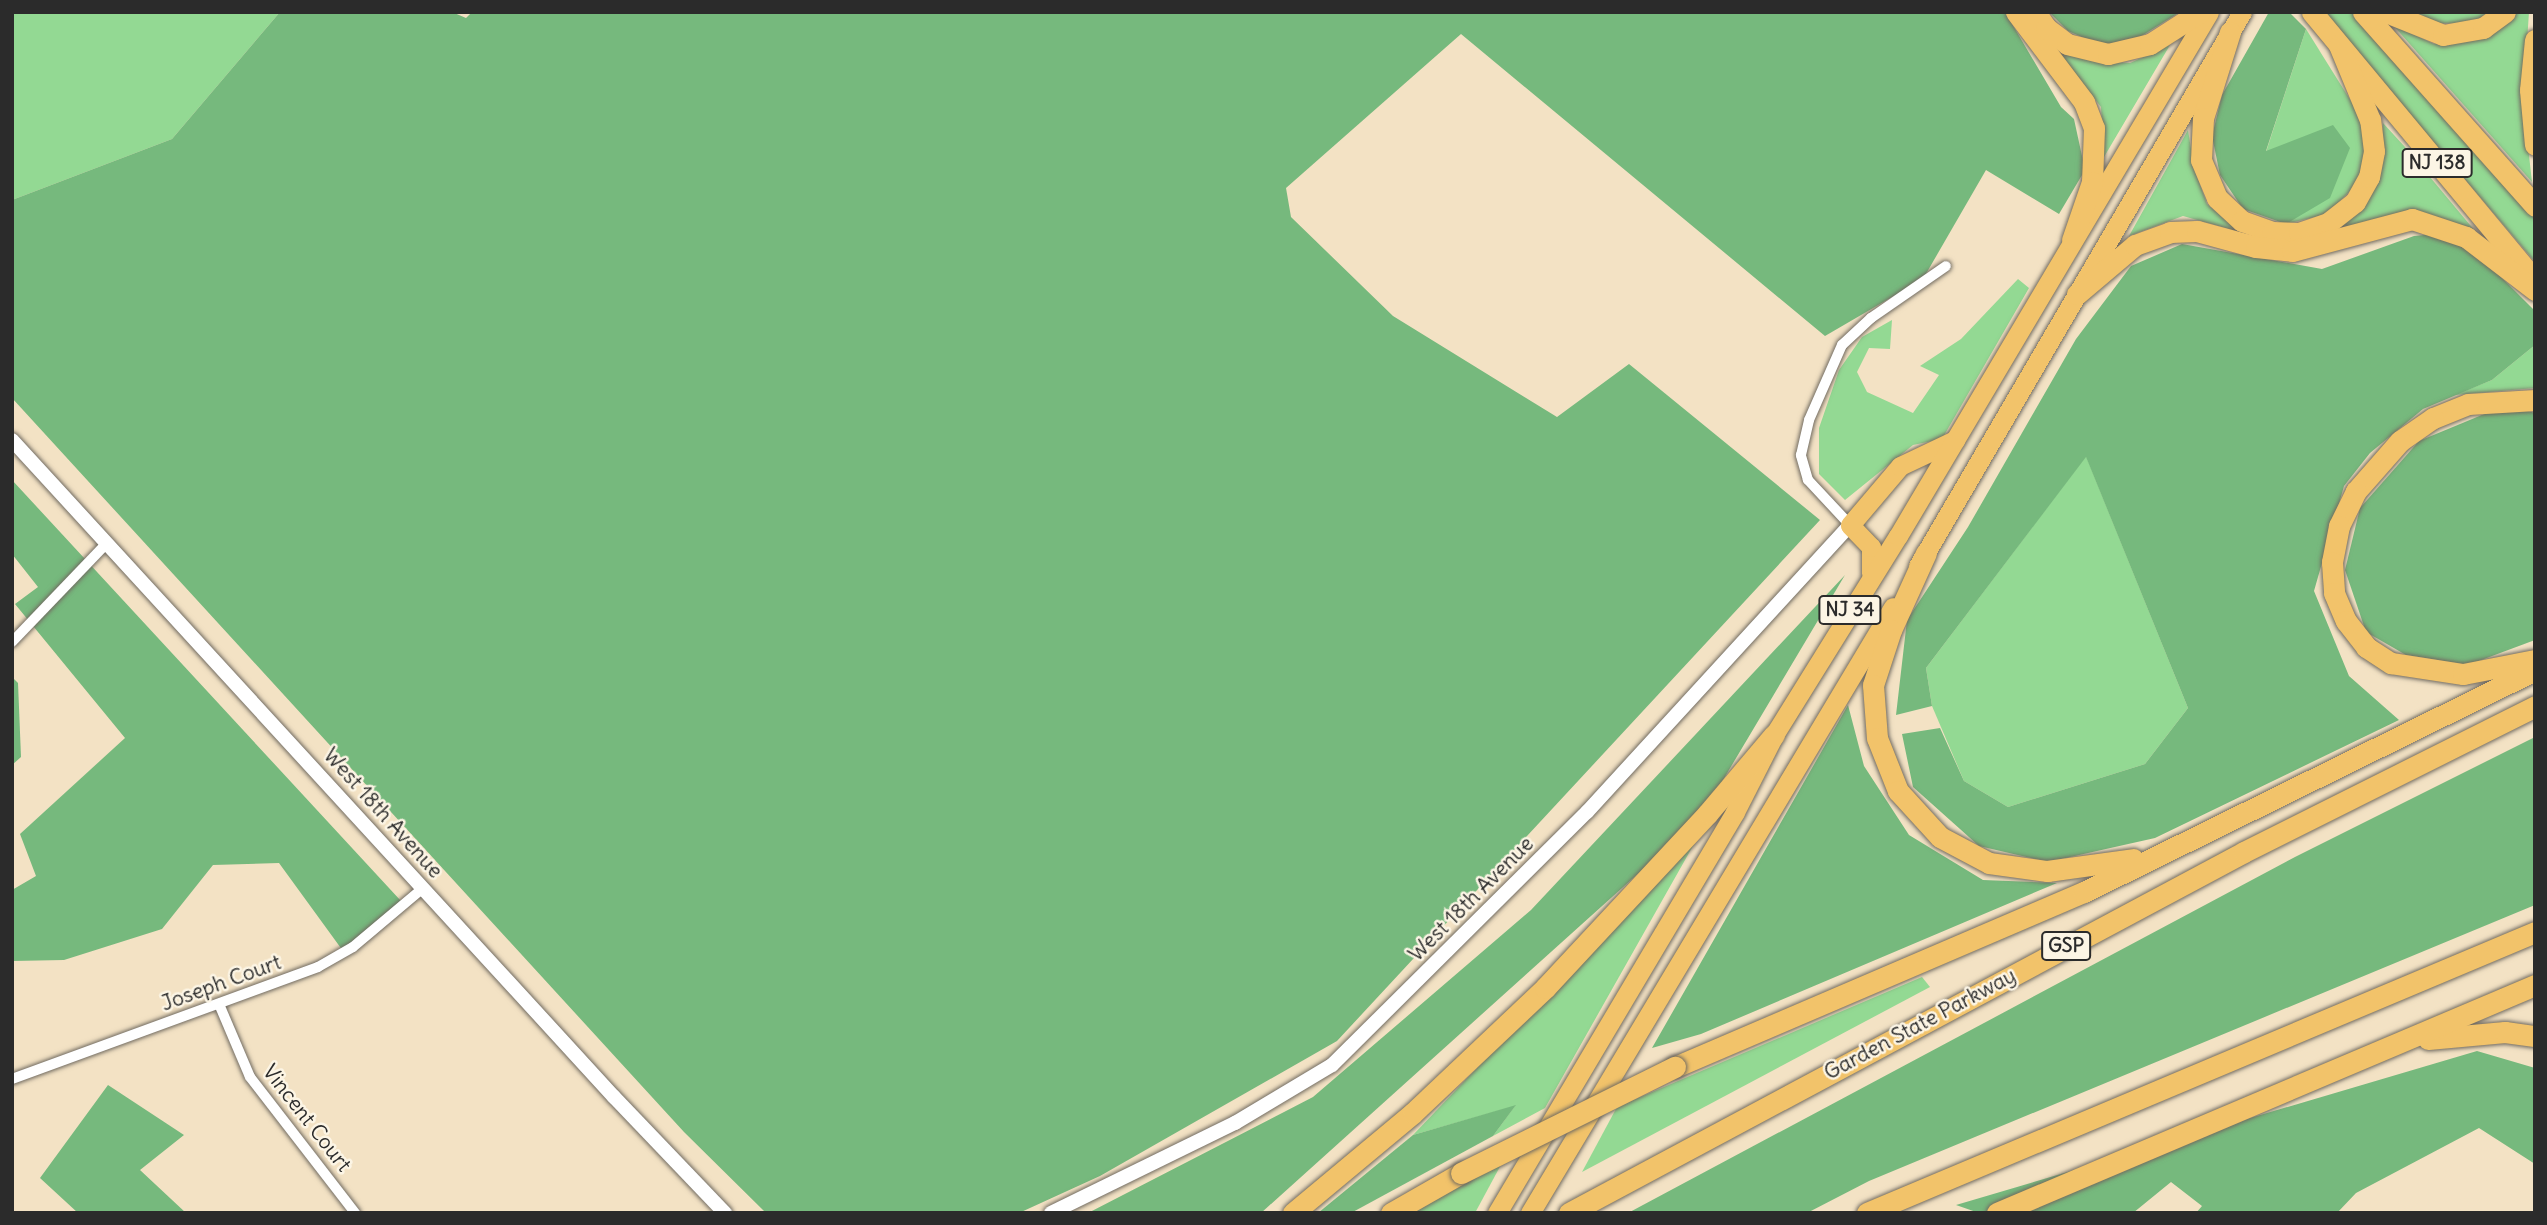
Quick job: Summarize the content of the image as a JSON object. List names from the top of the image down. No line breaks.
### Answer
{"streets":{"highway":["NJ 138","NJ 34","GSP","Garden State Parkway"],"street":["West 18th Avenue","Joseph Court","Vincent Court"]},"crossings":[["West 18th Avenue","Joseph Court"],["Joseph Court","Vincent Court"]]}
